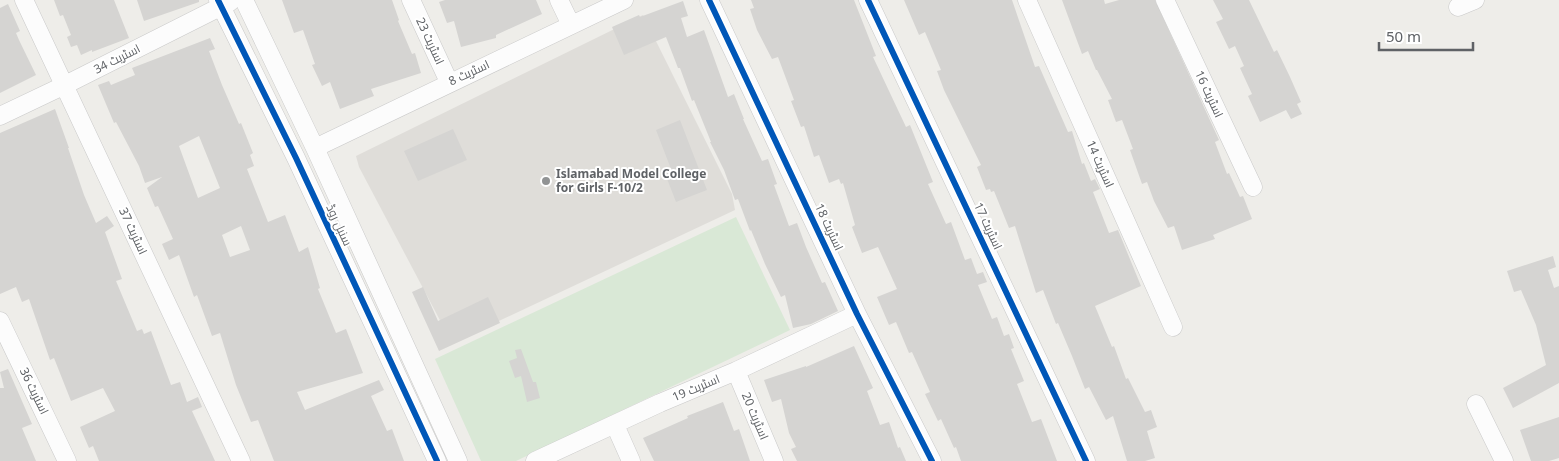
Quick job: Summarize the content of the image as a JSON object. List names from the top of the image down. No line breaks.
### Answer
{"streets":{"street":["اسٹریٹ 23","اسٹریٹ 34","اسٹریٹ 8","اسٹریٹ 16","اسٹریٹ 14","سنبل روڈ","اسٹریٹ 17","اسٹریٹ 18","اسٹریٹ 37","اسٹریٹ 19","اسٹریٹ 36","اسٹریٹ 20"]},"crossings":[["اسٹریٹ 23","اسٹریٹ 8"],["اسٹریٹ 34","سنبل روڈ"],["اسٹریٹ 34","اسٹریٹ 37"],["اسٹریٹ 8","سنبل روڈ"],["اسٹریٹ 18","اسٹریٹ 19"],["اسٹریٹ 19","اسٹریٹ 20"]],"places":["Islamabad Model College for Girls F-10/2"],"scale_bar":"50 m"}
